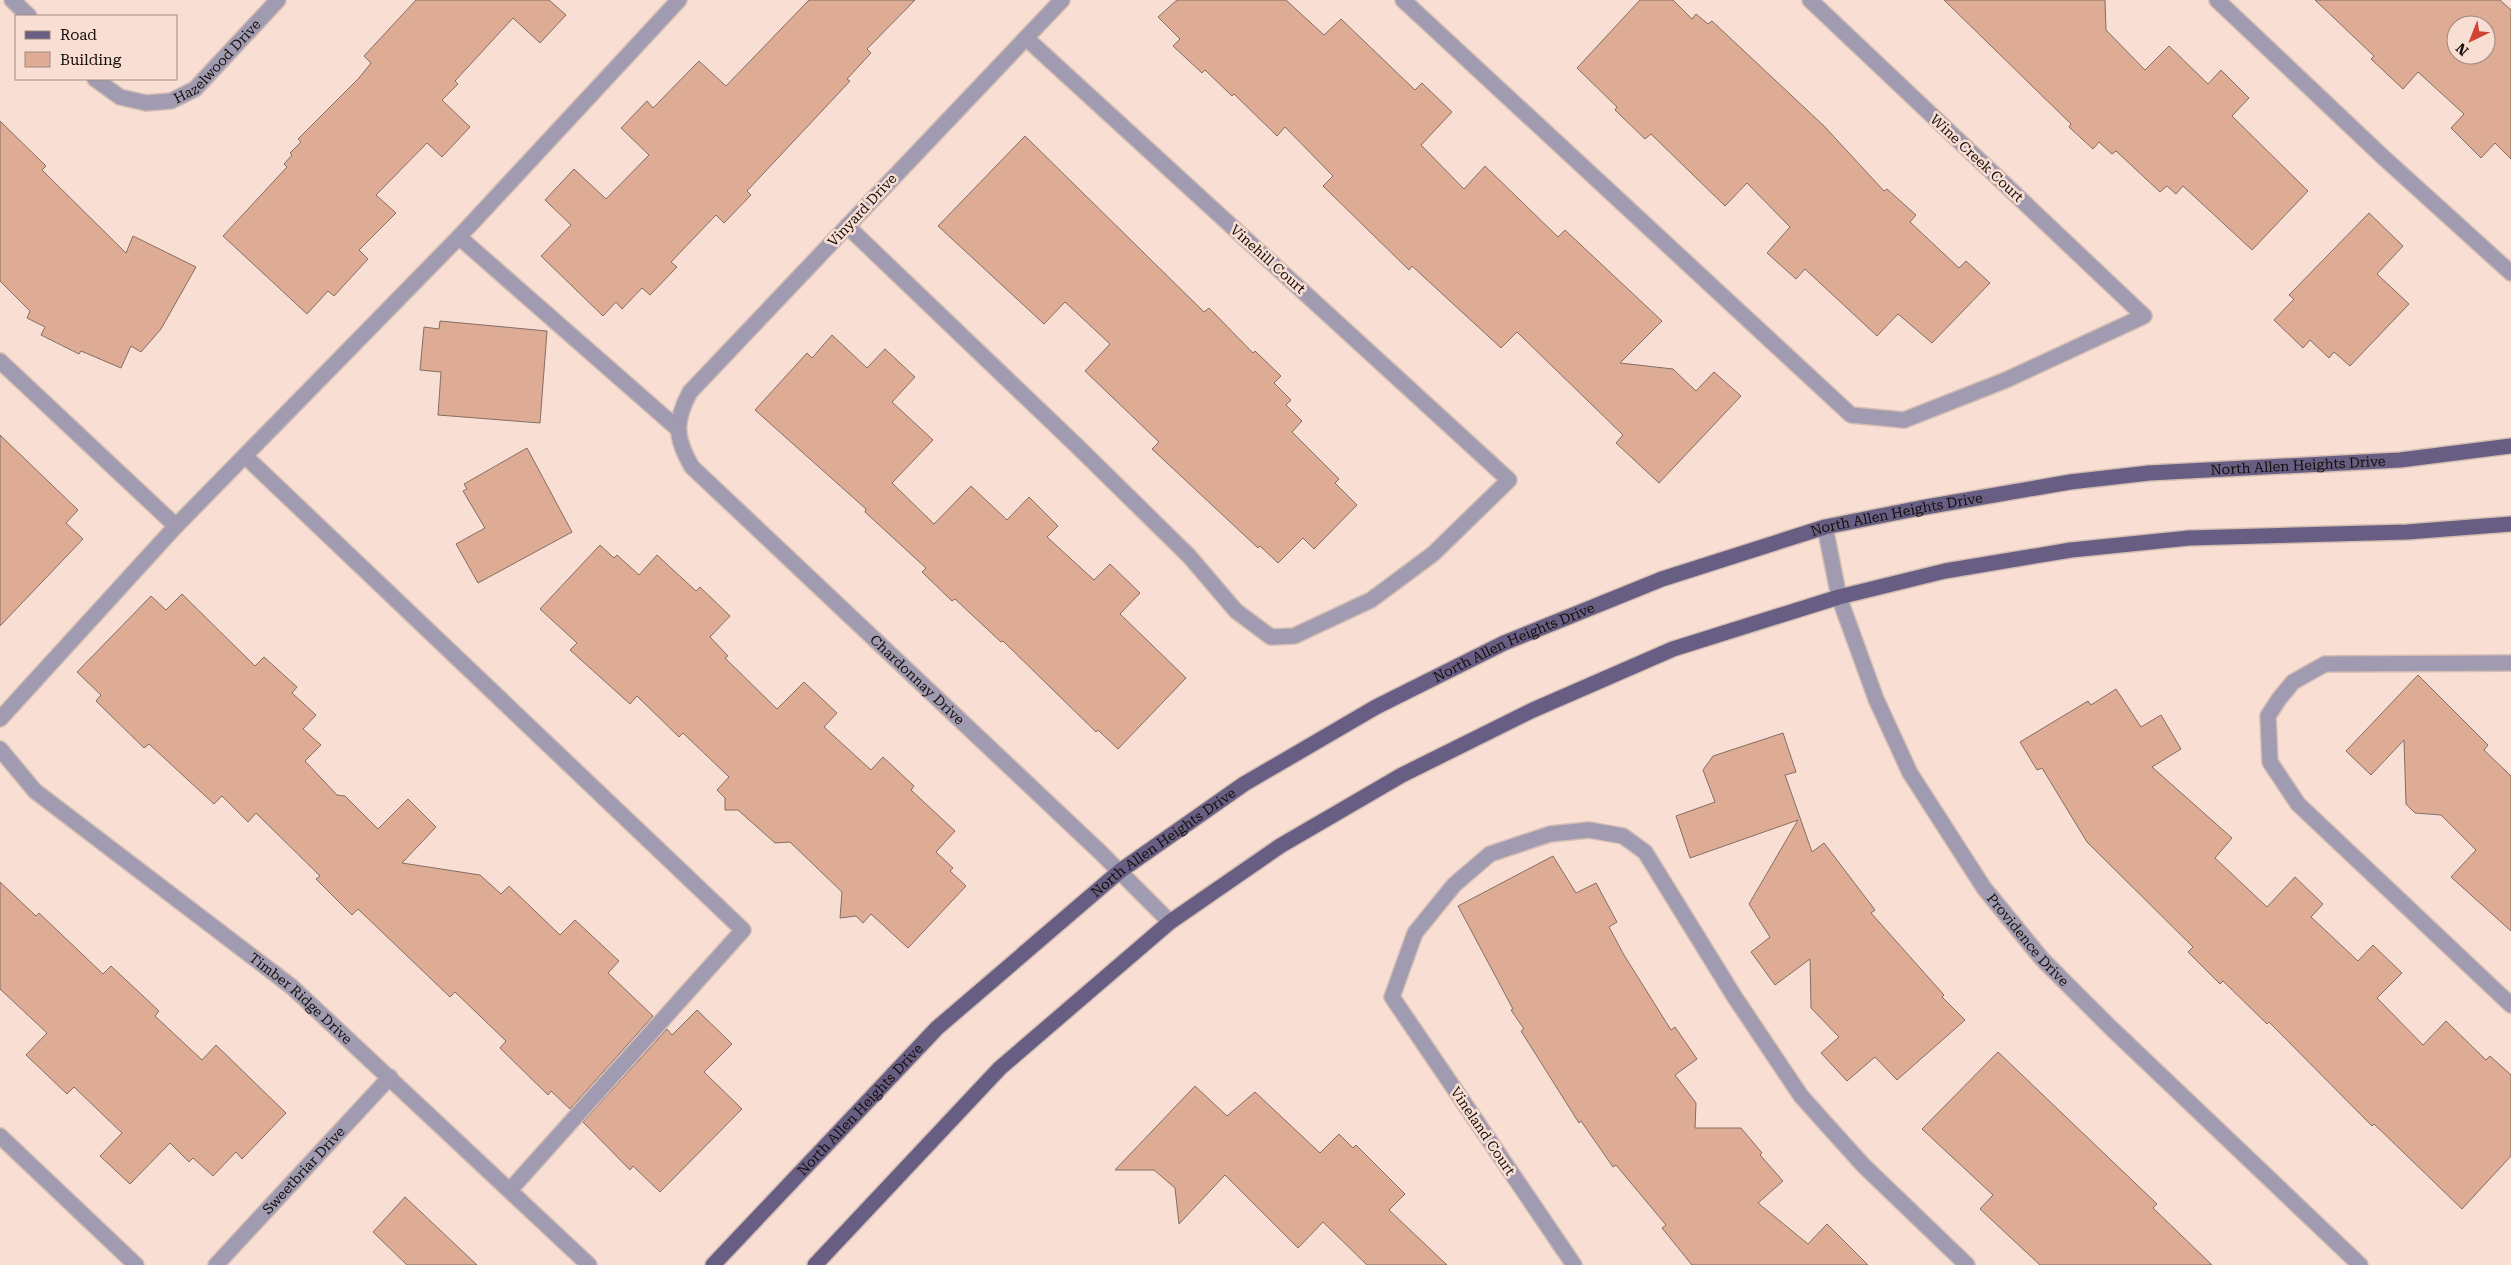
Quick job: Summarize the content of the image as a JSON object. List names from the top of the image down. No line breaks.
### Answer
{"streets":{"main road":["North Allen Heights Drive"],"street":["Hazelwood Drive","Wine Creek Court","Vinyard Drive","Vinehill Court","Chardonnay Drive","Providence Drive","Timber Ridge Drive","Vineland Court","Sweetbriar Drive"]},"crossings":[["Vinyard Drive","Vinehill Court"],["Vinyard Drive","Chardonnay Drive"],["North Allen Heights Drive","Chardonnay Drive"],["North Allen Heights Drive","Providence Drive"],["Timber Ridge Drive","Sweetbriar Drive"]],"legend":["Road","Building"],"north":"bottom left"}
